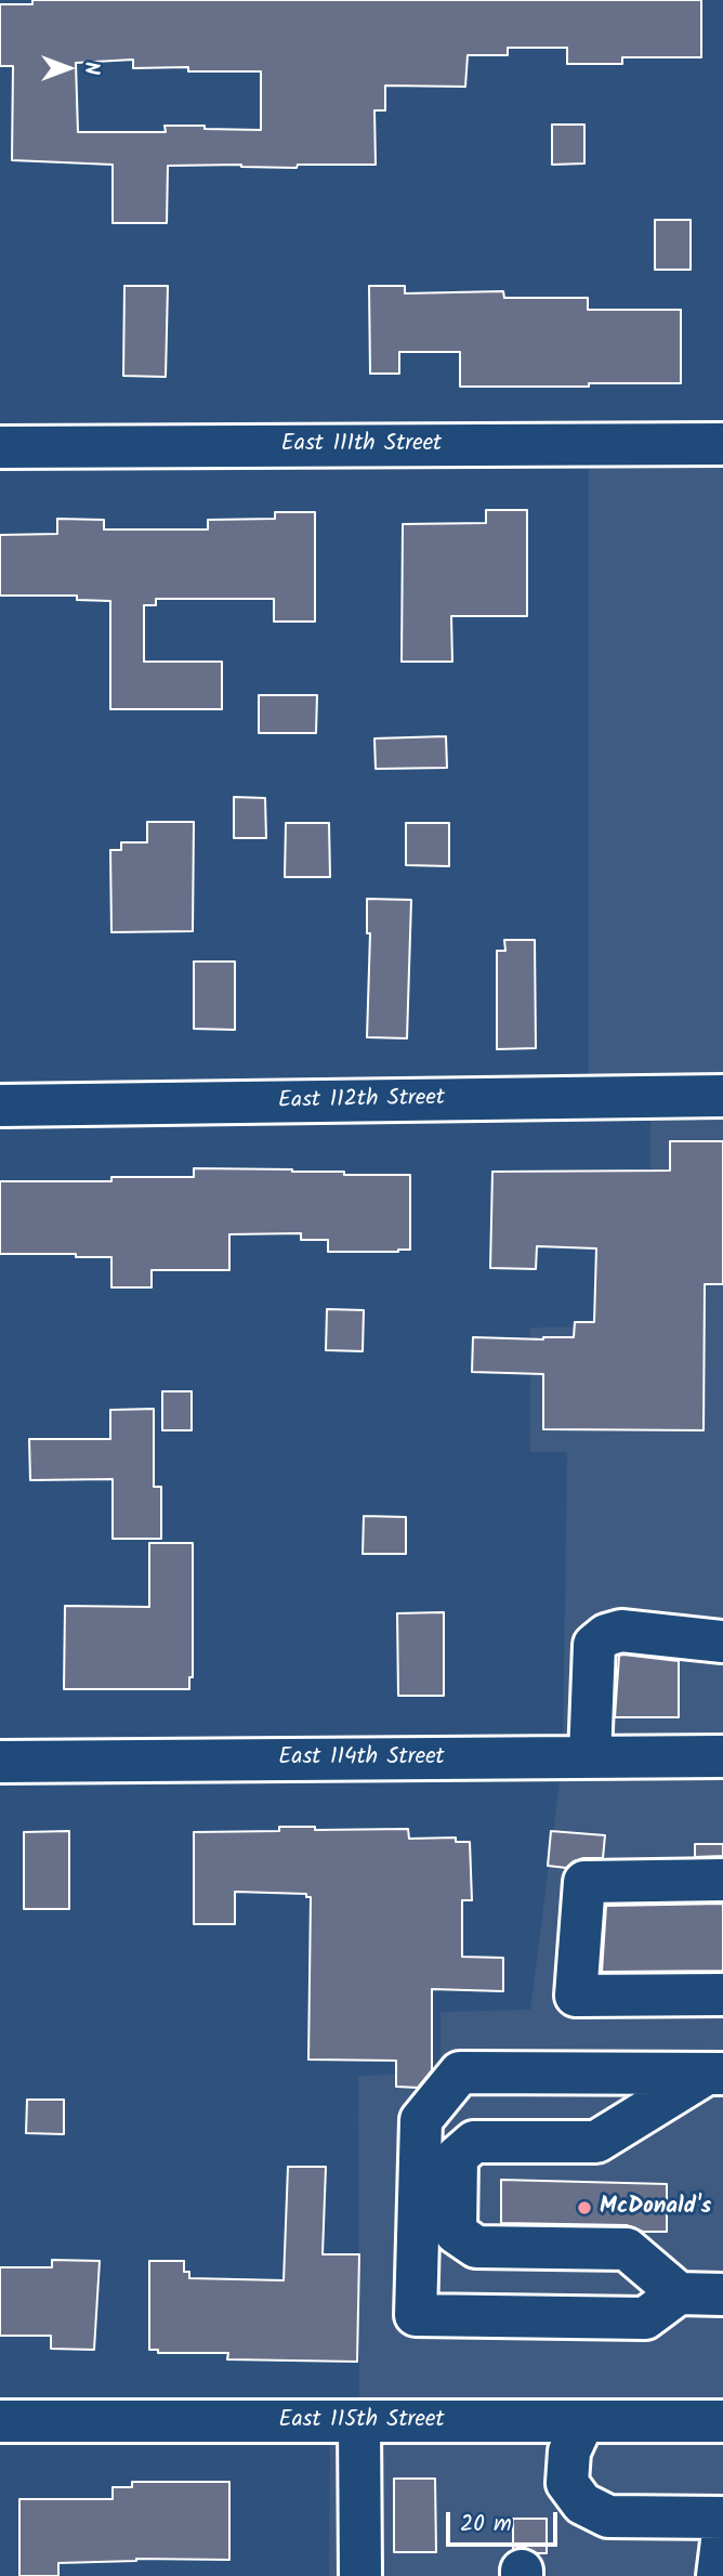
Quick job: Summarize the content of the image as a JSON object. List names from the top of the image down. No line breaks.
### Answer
{"streets":{"street":["East 111th Street","East 112th Street","East 114th Street","East 115th Street"]},"places":["McDonald's"],"scale_bar":"20 m","north":"right"}
